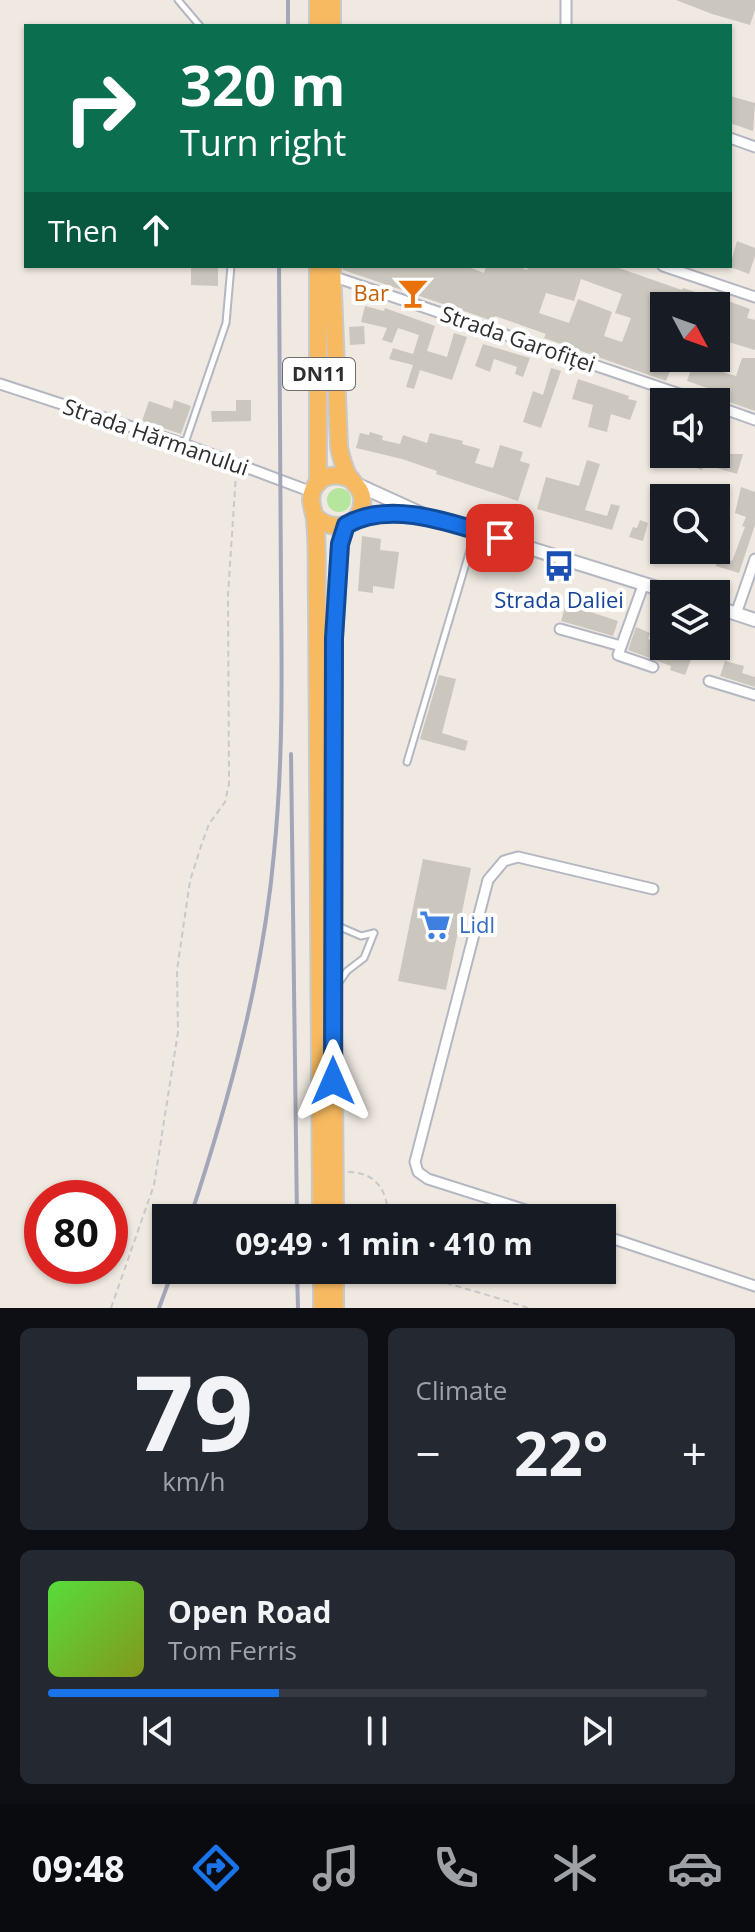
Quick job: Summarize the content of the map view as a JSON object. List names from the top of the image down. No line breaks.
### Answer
{"streets":{"highway":["DN11"],"street":["Strada Garofiței","Strada Hărmanului"]},"crossings":[["Strada Garofiței","DN11"],["DN11","Strada Hărmanului"]],"places":{"bar":["Bar"],"bus stop":["Strada Daliei"],"supermarket":["Lidl"]},"north":"bottom right","page":{"turn":["320 m","Turn right"],"then":"Then","limit":"80","trip":"09:49 · 1 min · 410 m","tile":[["79","km/h"],"Climate"],"heat":["−","22°","+"],"song":["Open Road","Tom Ferris"],"tabs":"09:48"}}
